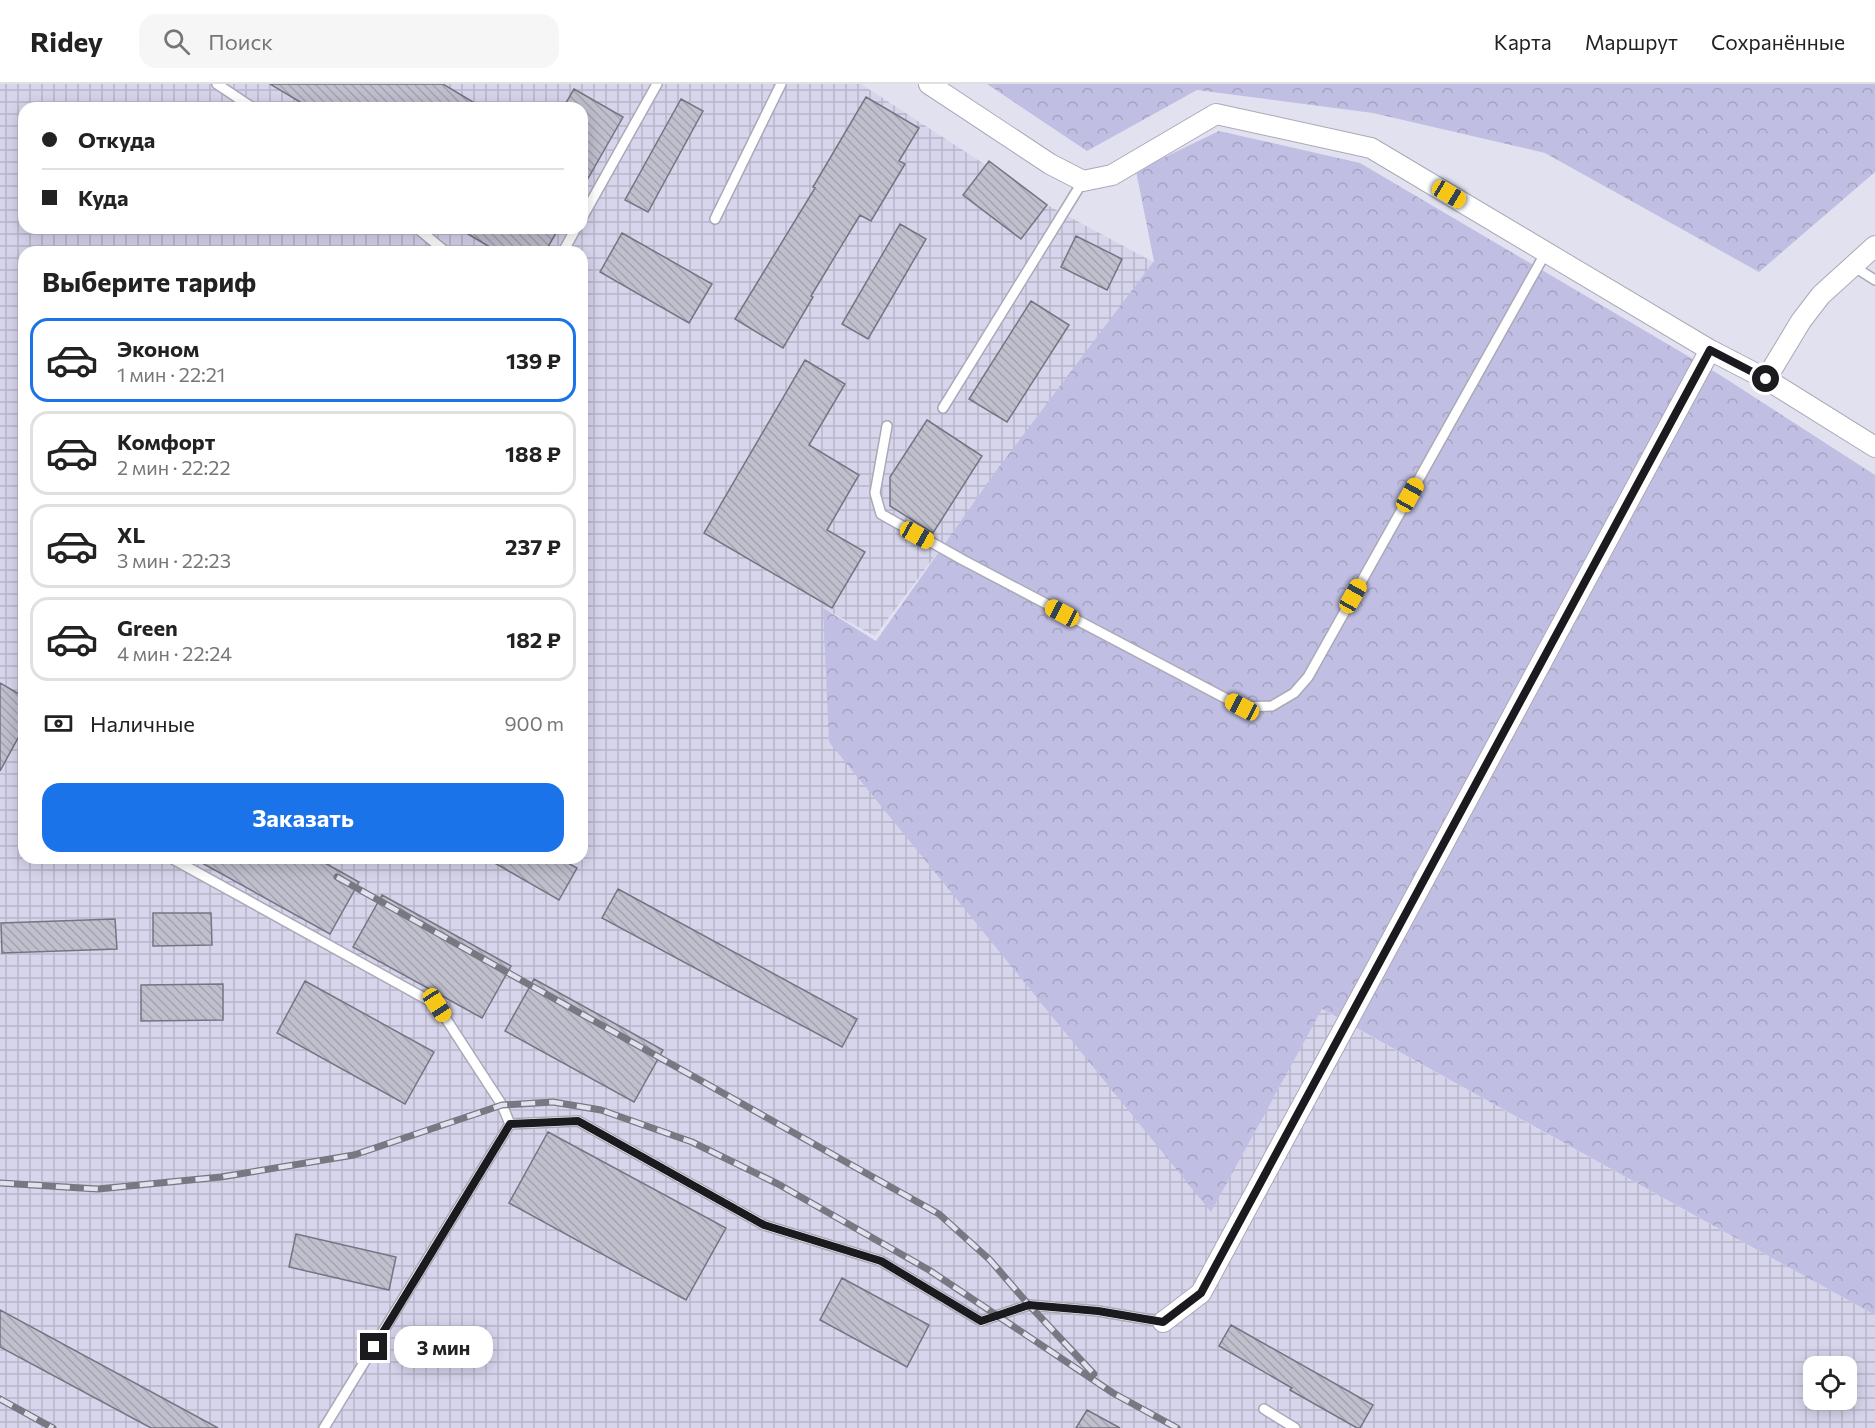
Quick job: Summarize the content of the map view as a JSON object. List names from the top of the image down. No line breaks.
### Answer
{"page":{"header":"Ridey","search":"Поиск","nav":["Карта","Маршрут","Сохранённые"],"banner":["Откуда","Куда"],"heading":"Выберите тариф","list":[{"name":"Эконом","note":"1 мин · 22:21","value":"139 ₽"},{"name":"Комфорт","note":"2 мин · 22:22","value":"188 ₽"},{"name":"XL","note":"3 мин · 22:23","value":"237 ₽"},{"name":"Green","note":"4 мин · 22:24","value":"182 ₽"}],"pay":["Наличные","900 m"],"buttons":"Заказать","bubble":"3 мин"}}
